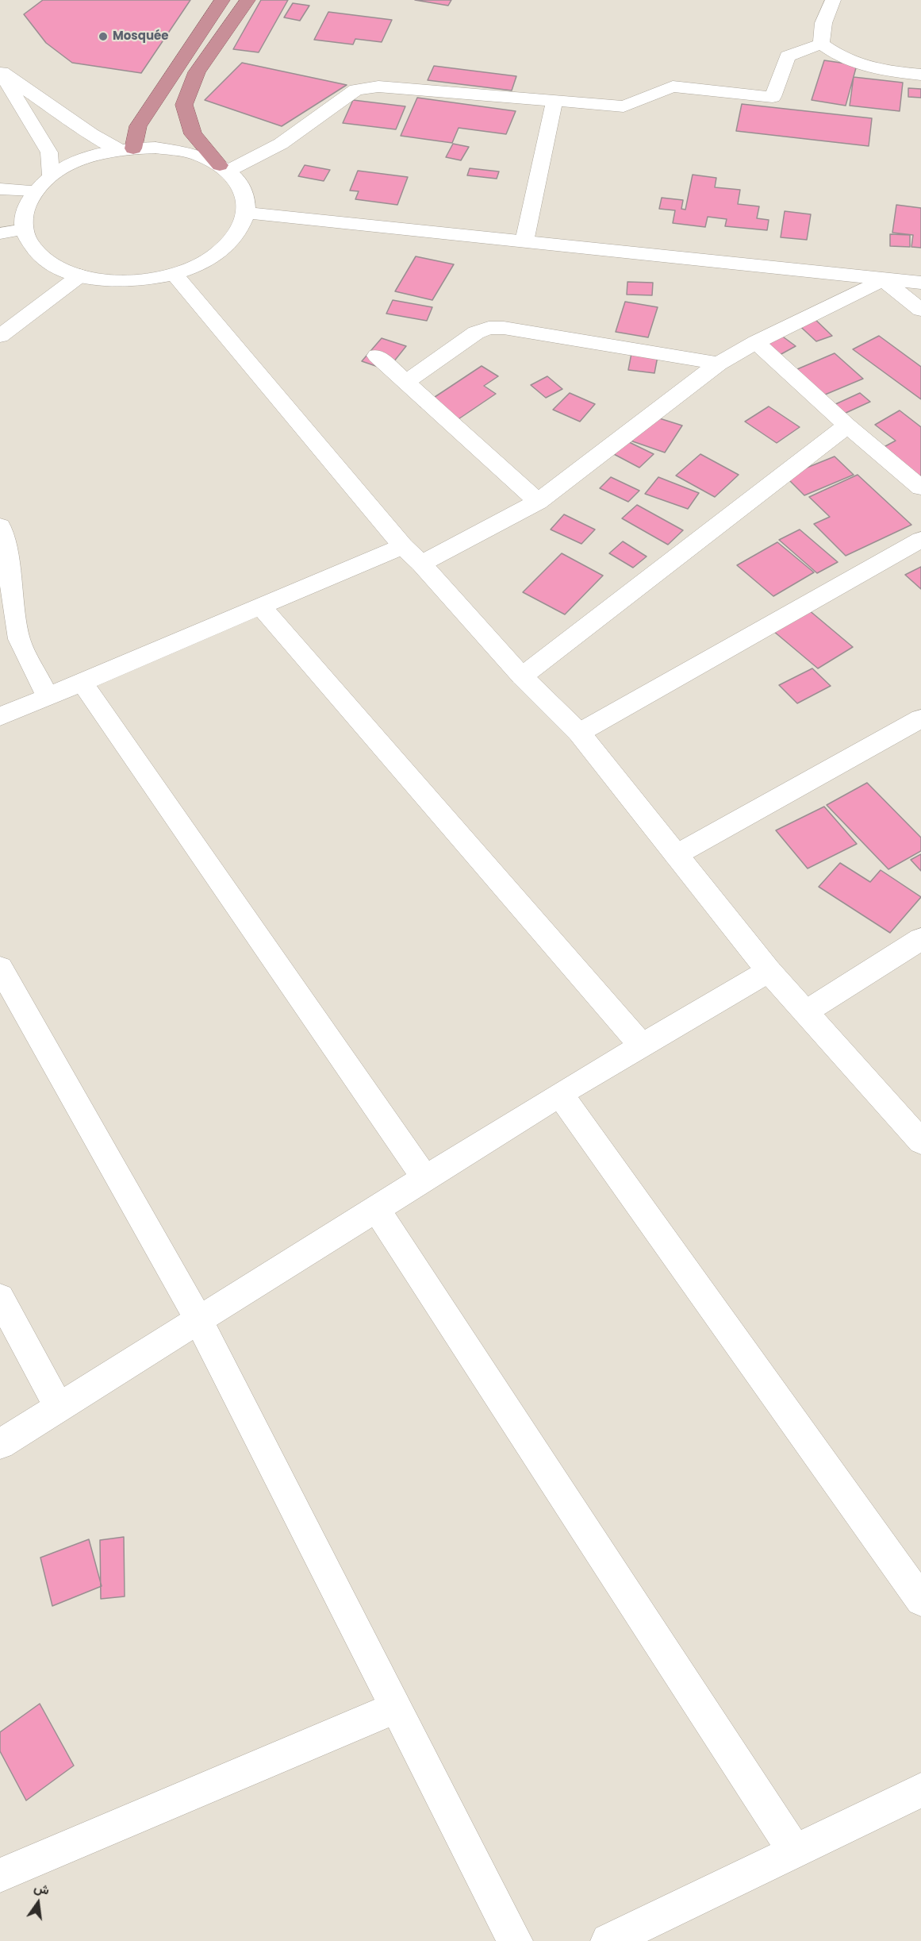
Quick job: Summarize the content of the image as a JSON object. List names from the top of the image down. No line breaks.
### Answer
{"places":["Mosquée"],"north":"top"}
